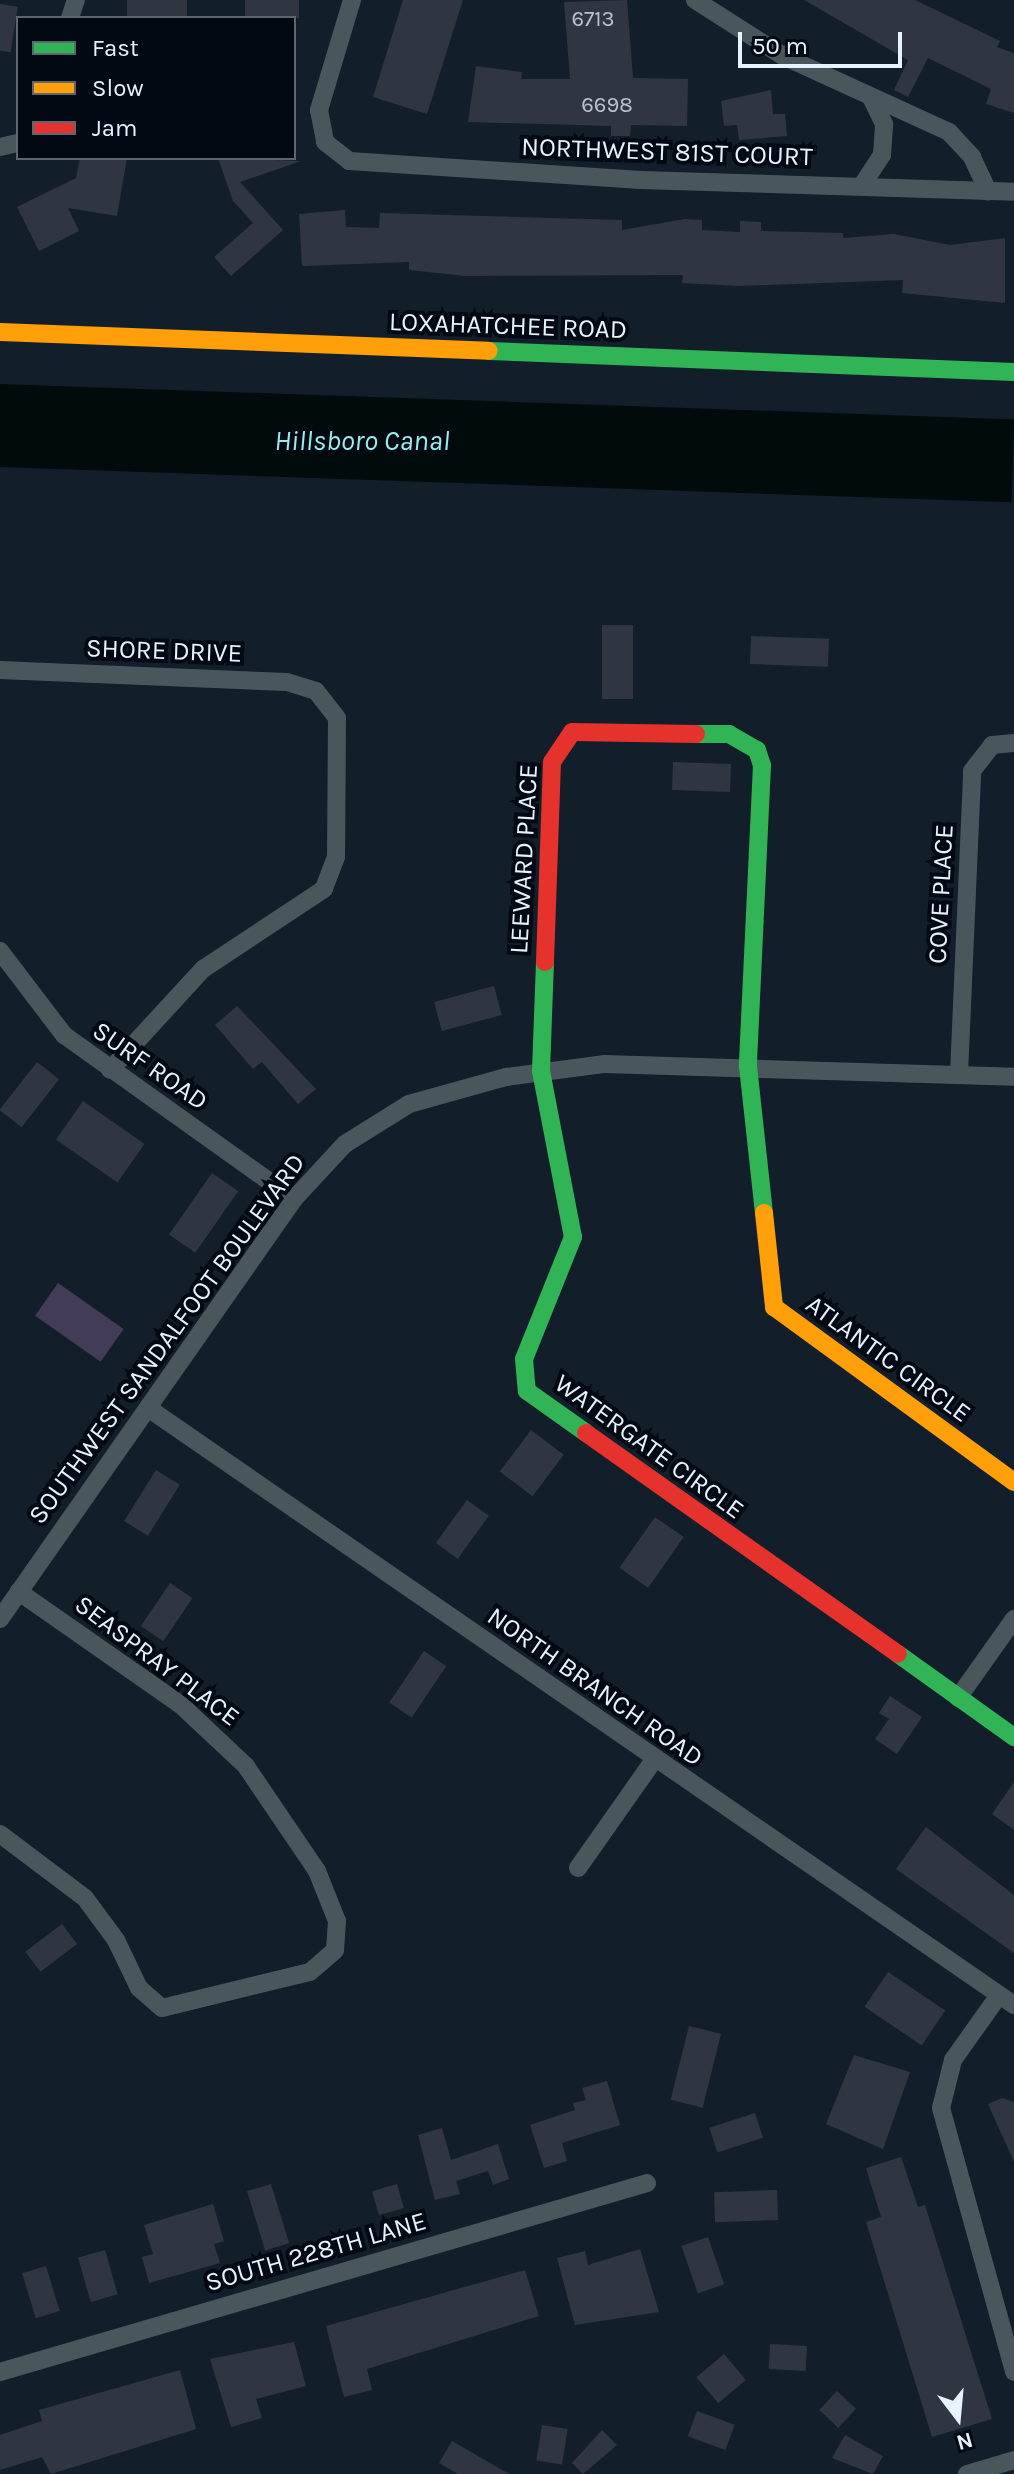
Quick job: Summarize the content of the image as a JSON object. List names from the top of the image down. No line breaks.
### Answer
{"streets":{"street":["NORTHWEST 81ST COURT","LOXAHATCHEE ROAD","SHORE DRIVE","LEEWARD PLACE","COVE PLACE","SURF ROAD","SOUTHWEST SANDALFOOT BOULEVARD","ATLANTIC CIRCLE","WATERGATE CIRCLE","SEASPRAY PLACE","NORTH BRANCH ROAD","SOUTH 228TH LANE"]},"crossings":[["SHORE DRIVE","SURF ROAD"],["LEEWARD PLACE","SOUTHWEST SANDALFOOT BOULEVARD"],["LEEWARD PLACE","ATLANTIC CIRCLE"],["LEEWARD PLACE","WATERGATE CIRCLE"],["COVE PLACE","SOUTHWEST SANDALFOOT BOULEVARD"],["SURF ROAD","SOUTHWEST SANDALFOOT BOULEVARD"],["SOUTHWEST SANDALFOOT BOULEVARD","ATLANTIC CIRCLE"],["SOUTHWEST SANDALFOOT BOULEVARD","WATERGATE CIRCLE"],["SOUTHWEST SANDALFOOT BOULEVARD","SEASPRAY PLACE"],["SOUTHWEST SANDALFOOT BOULEVARD","NORTH BRANCH ROAD"]],"water":["Hillsboro Canal"],"house_numbers":["6713","6698"],"legend":["Fast","Slow","Jam"],"scale_bar":"50 m","north":"bottom"}
